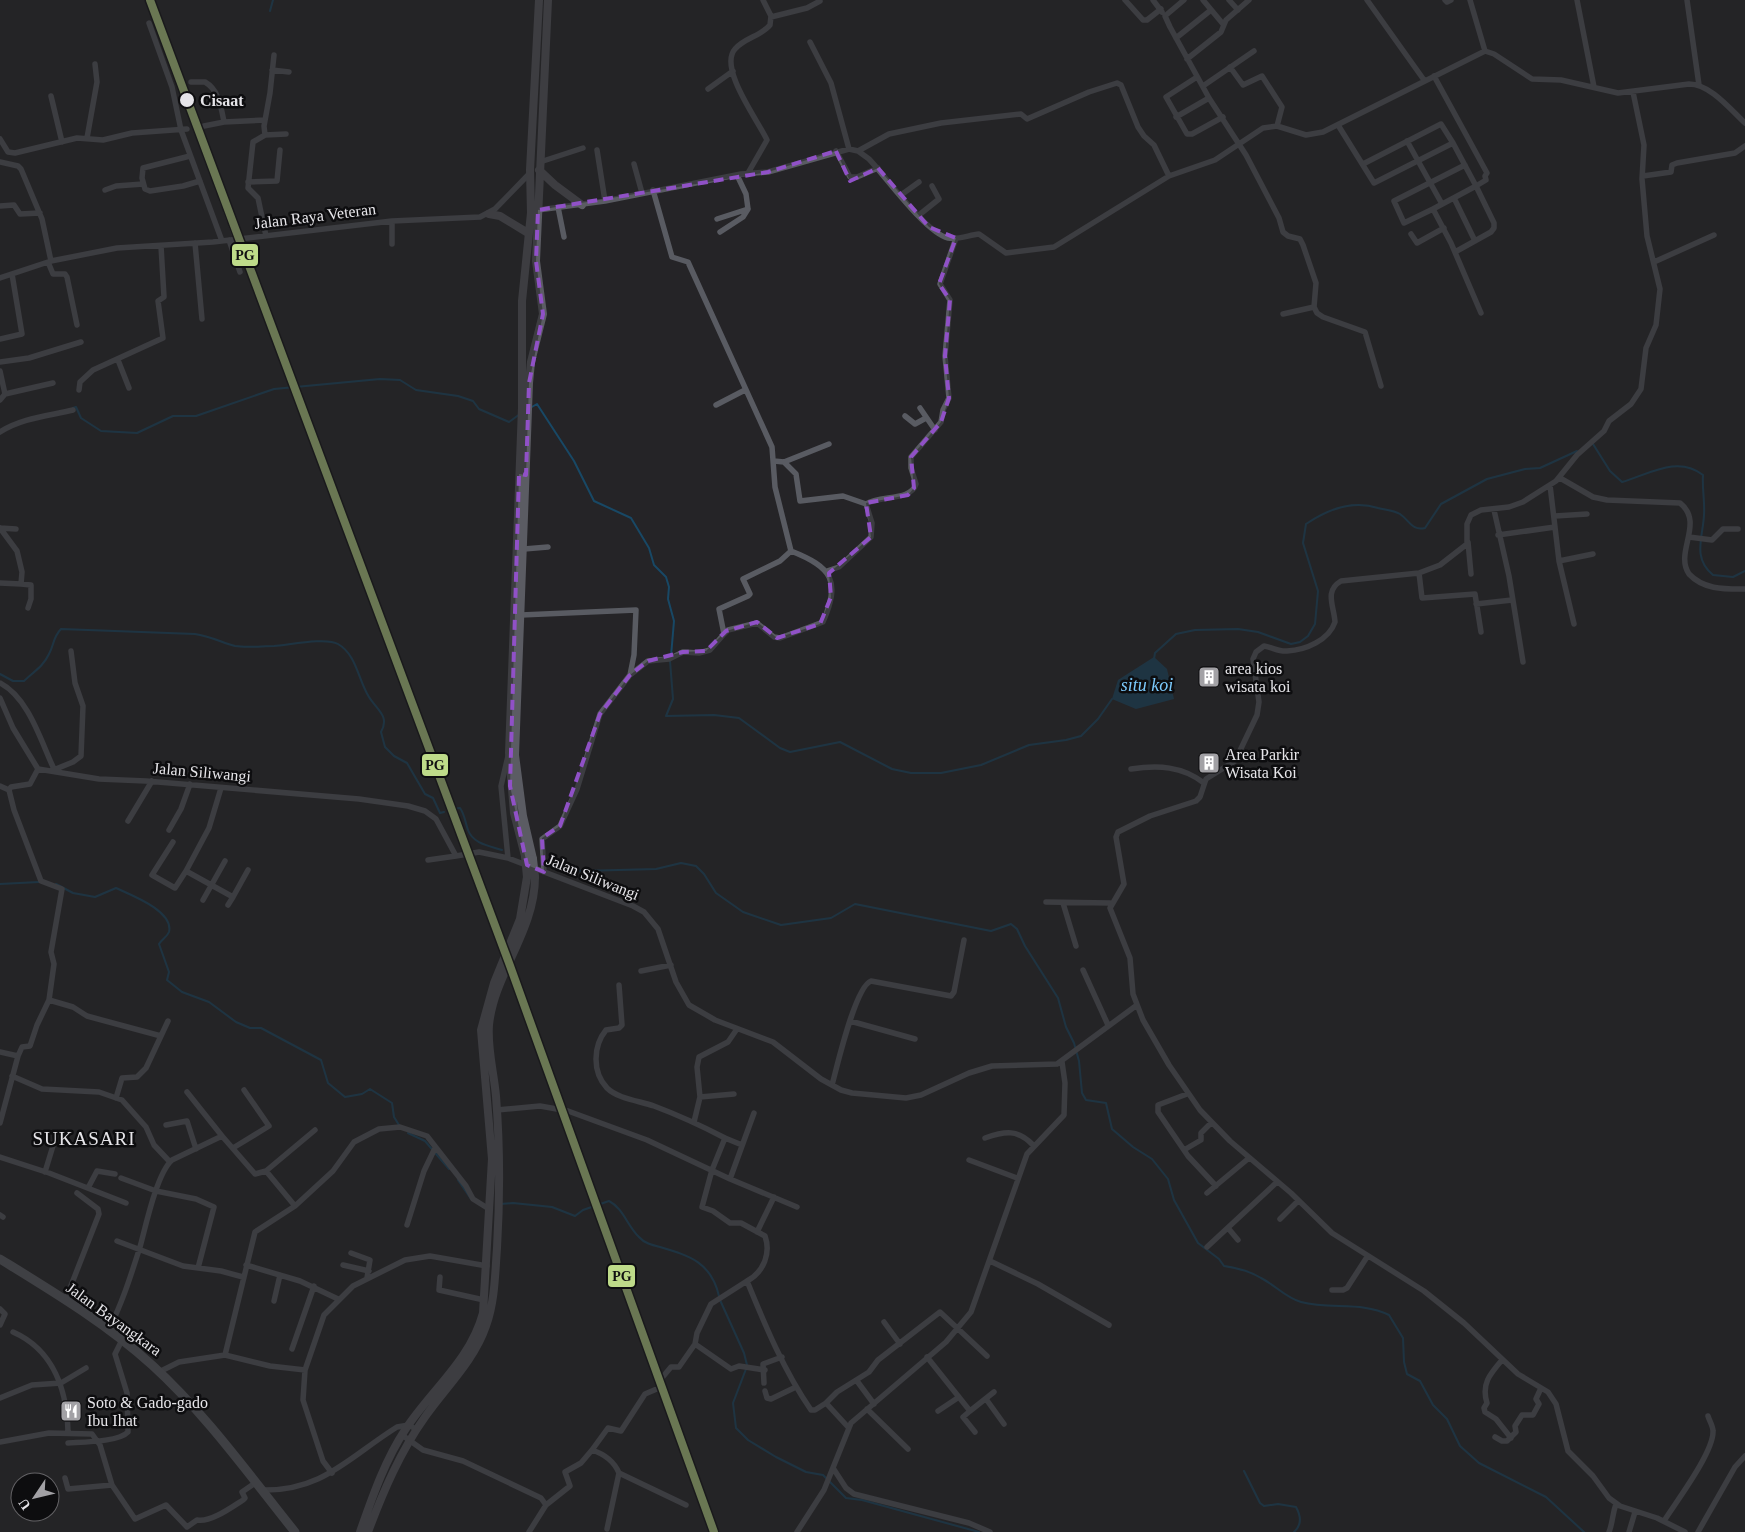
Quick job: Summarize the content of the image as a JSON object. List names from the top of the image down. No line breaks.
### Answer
{"streets":{"highway":["Jalan Bayangkara"],"street":["Jalan Raya Veteran","Jalan Siliwangi"]},"districts":["SUKASARI"],"water":["situ koi"],"places":{"other":["Cisaat"],"building":["area kios wisata koi","Area Parkir Wisata Koi"],"restaurant":["Soto & Gado-gado Ibu Ihat"]},"lines":["transit line PG"],"north":"bottom left"}
